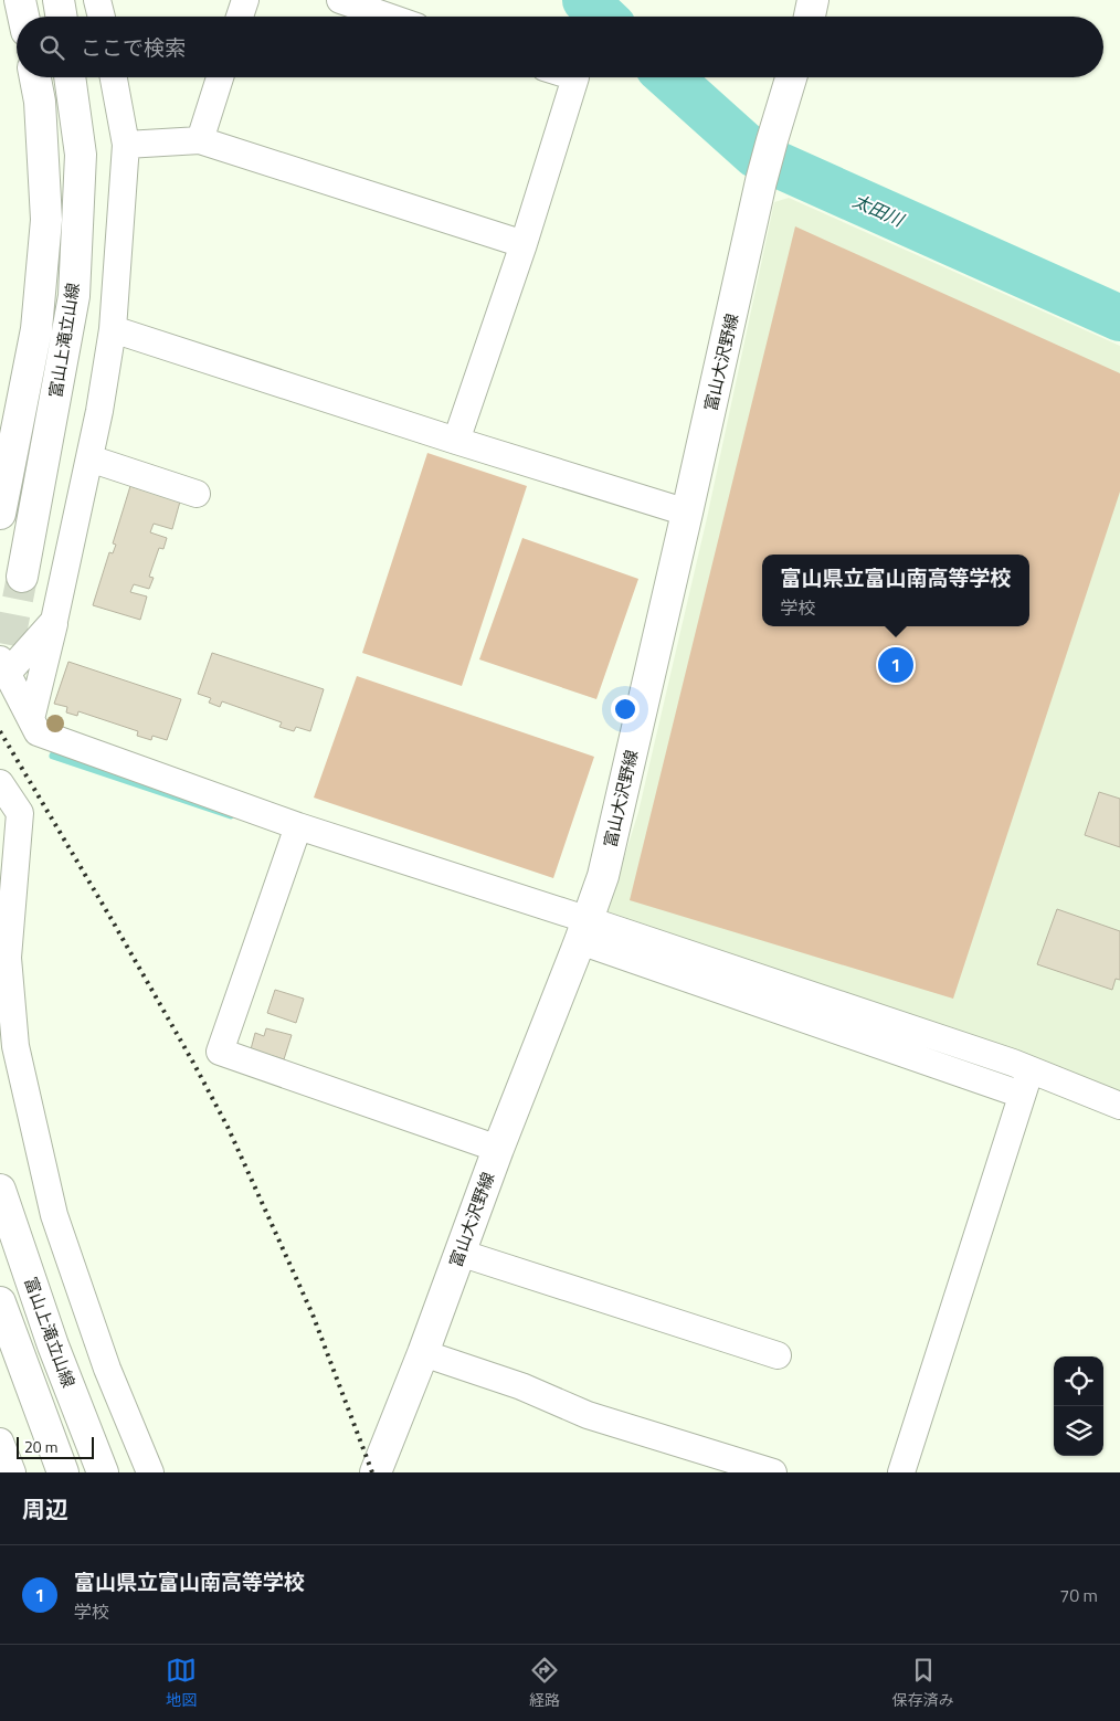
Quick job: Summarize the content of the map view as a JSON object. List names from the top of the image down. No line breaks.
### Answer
{"streets":{"main road":["富山上滝立山線","富山大沢野線"]},"water":["太田川"],"scale_bar":"20 m","page":{"search":"ここで検索","popup":["富山県立富山南高等学校","学校"],"pins":"1","scale":"20 m","heading":"周辺","list":[{"mark":"1","name":"富山県立富山南高等学校","note":"学校","value":"70 m"}],"nav":["地図","経路","保存済み"]}}
